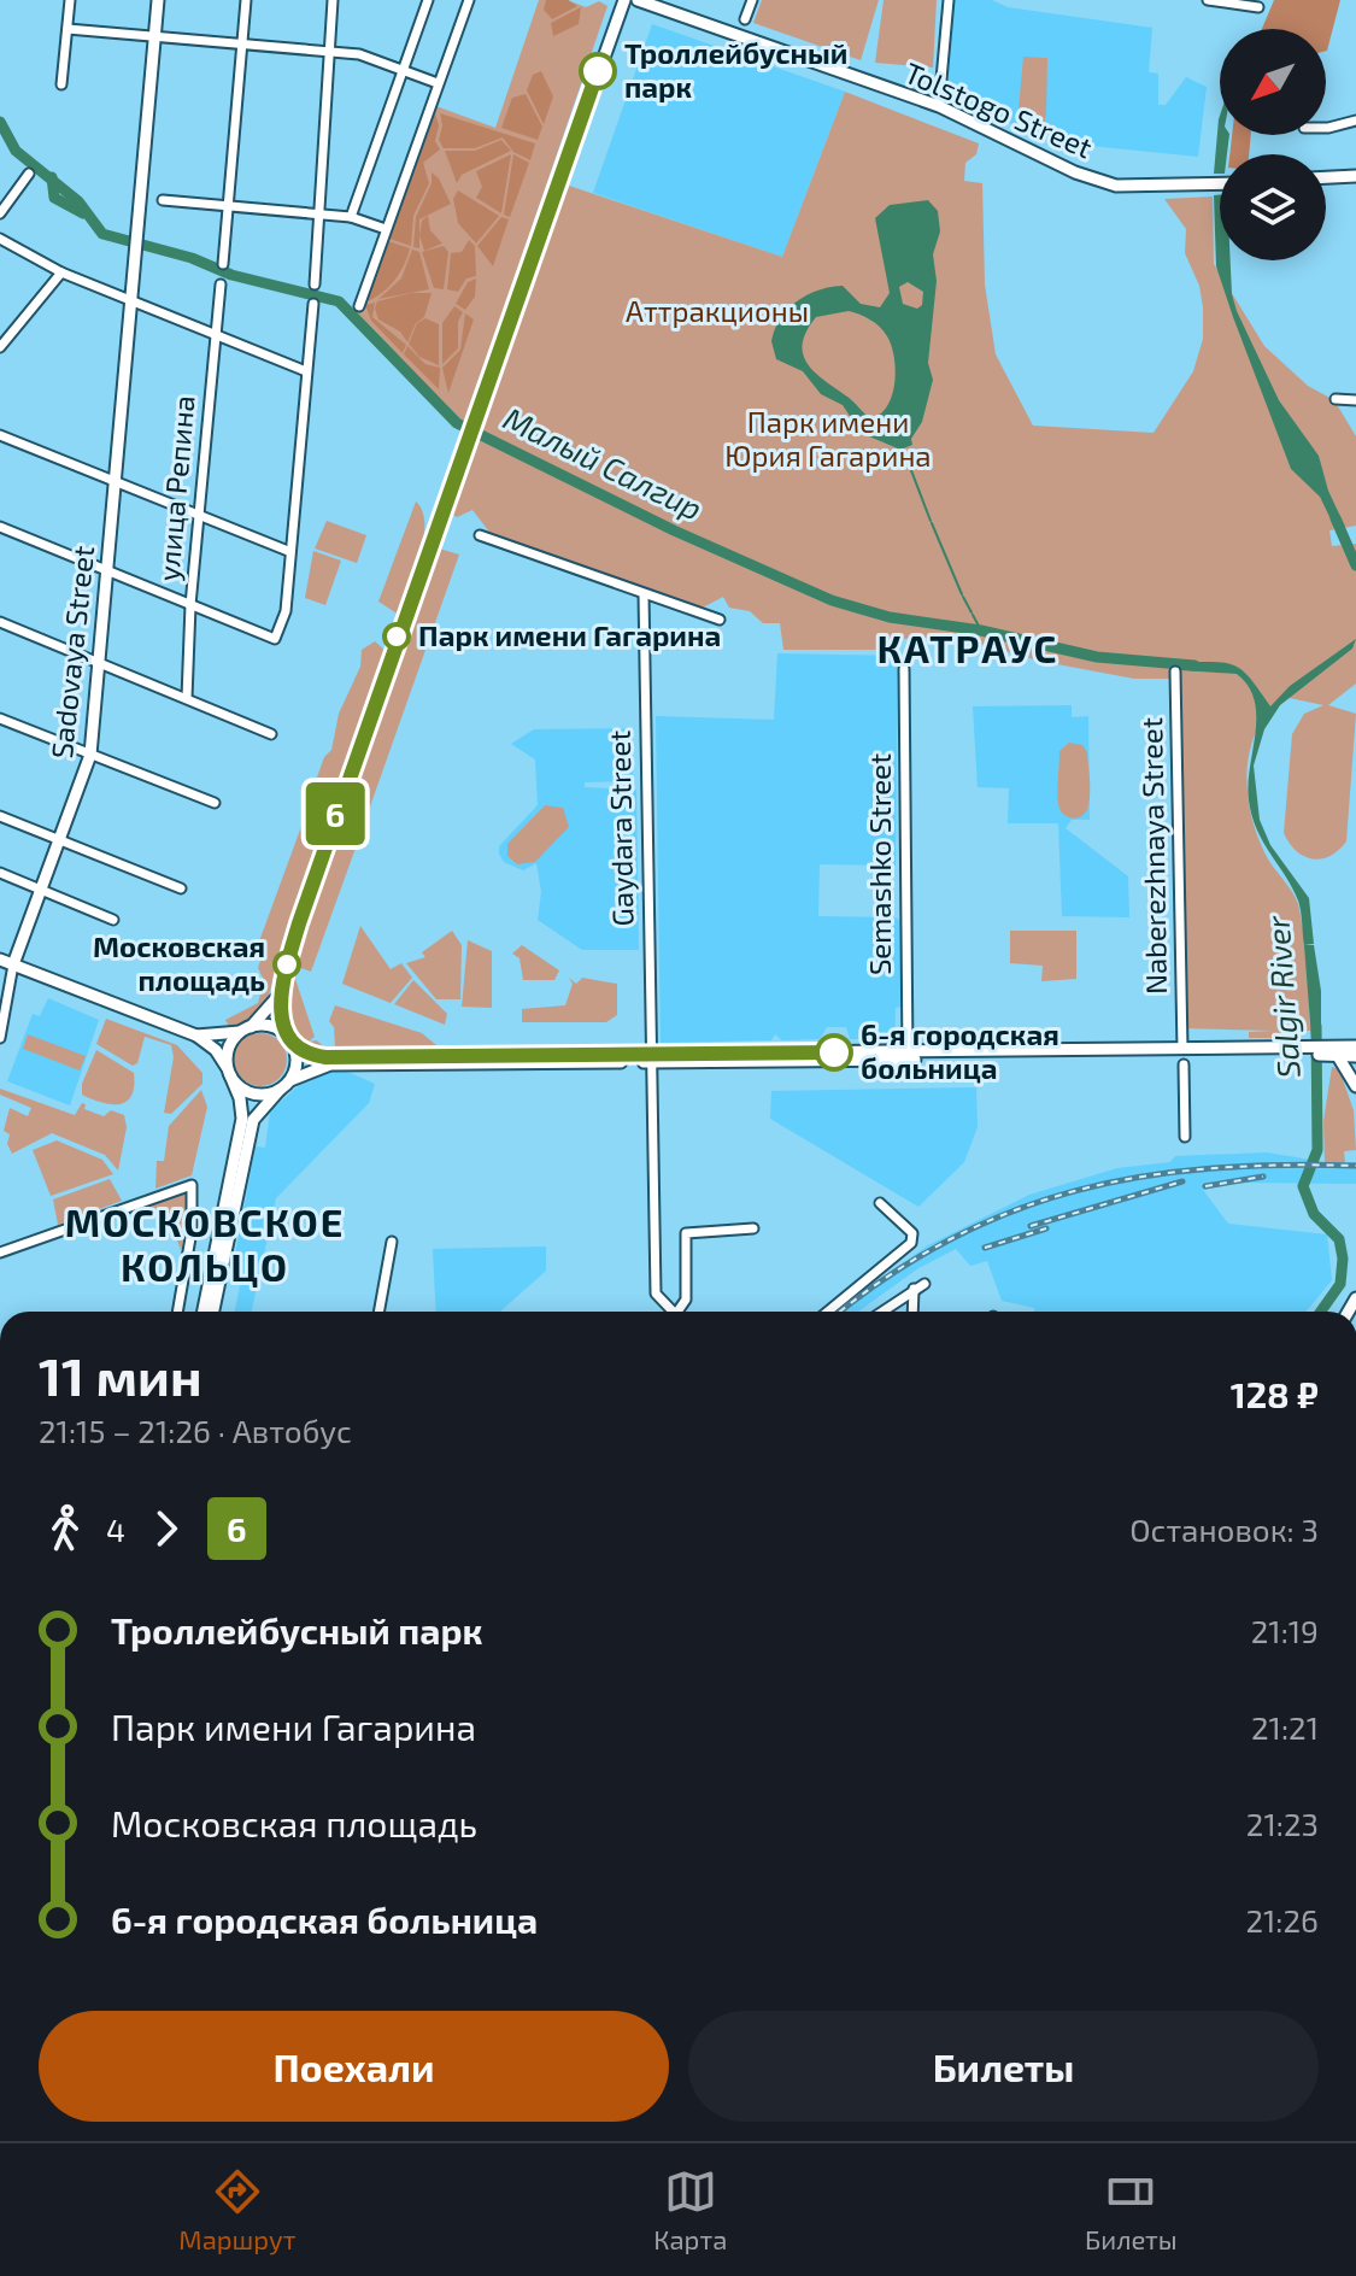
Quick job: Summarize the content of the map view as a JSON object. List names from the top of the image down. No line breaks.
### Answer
{"streets":{"main road":["Tolstogo Street","Sadovaya Street"],"street":["улица Репина","Gaydara Street","Naberezhnaya Street","Semashko Street"]},"districts":["КАТРАУС","МОСКОВСКОЕ КОЛЬЦО"],"water":["Малый Салгир","Salgir River"],"parks":["Аттракционы","Парк имени Юрия Гагарина"],"places":["Троллейбусный парк","Парк имени Гагарина","Московская площадь","6-я городская больница"],"lines":["bus line 6"],"north":"bottom left","page":{"on_map":"6","heading":["11 мин","21:15 – 21:26 · Автобус","128 ₽"],"legs":["4","6","Остановок: 3"],"list":[{"name":"Троллейбусный парк","value":"21:19"},{"name":"Парк имени Гагарина","value":"21:21"},{"name":"Московская площадь","value":"21:23"},{"name":"6-я городская больница","value":"21:26"}],"buttons":["Поехали","Билеты"],"tabs":["Маршрут","Карта","Билеты"]}}
